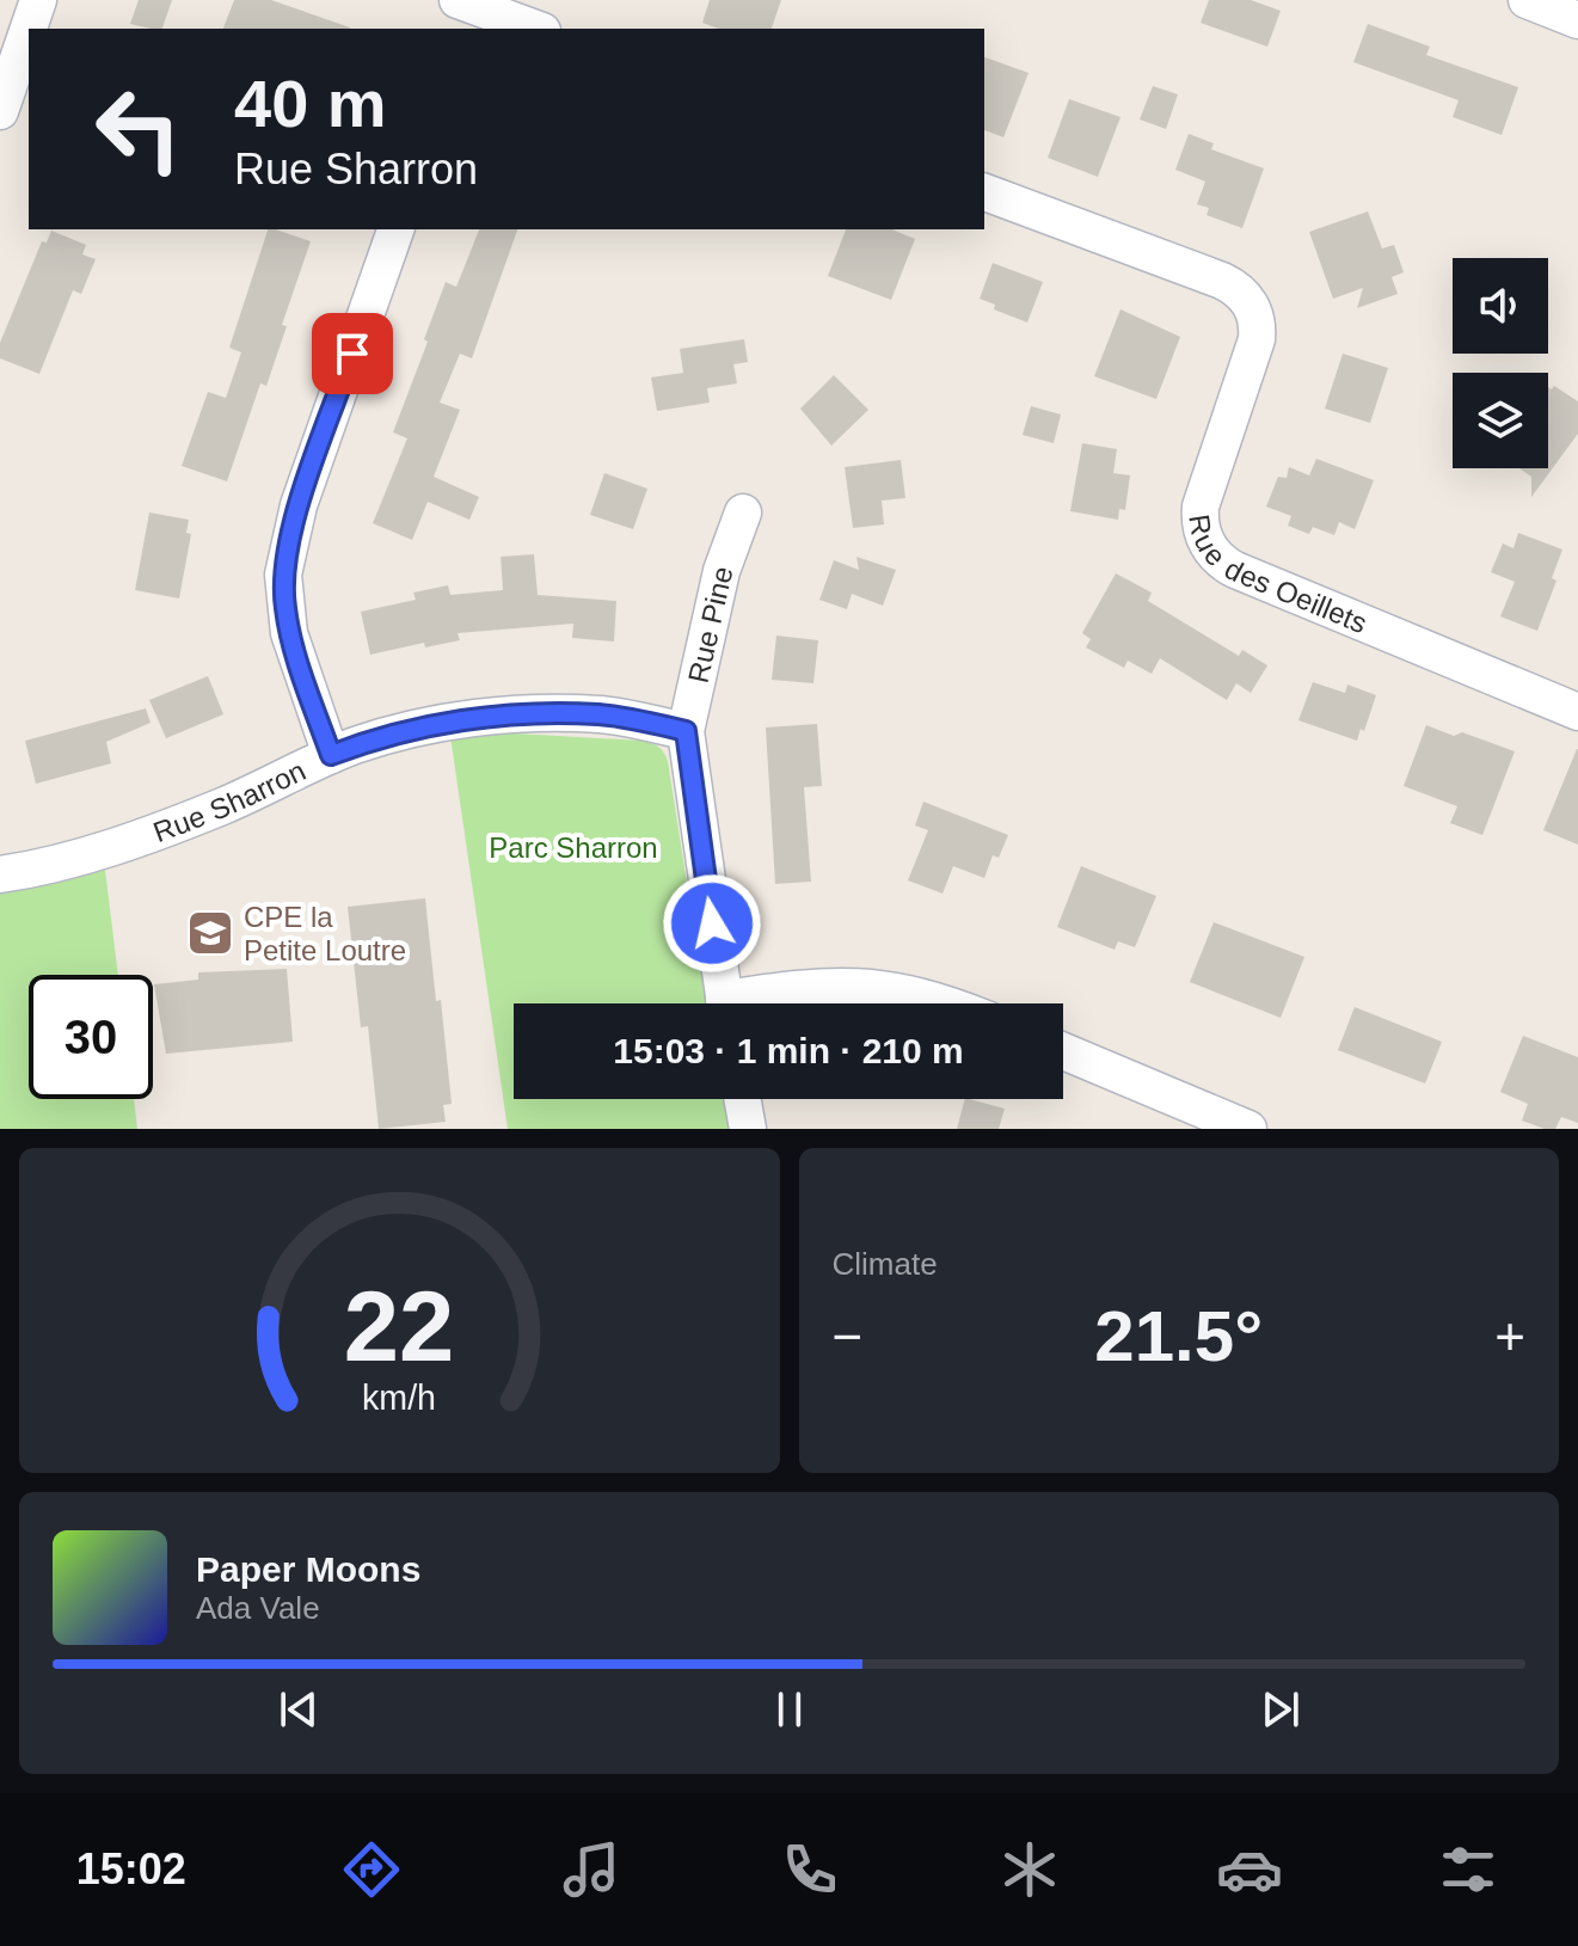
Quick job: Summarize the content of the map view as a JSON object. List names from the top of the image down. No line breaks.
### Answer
{"streets":{"street":["Rue des Oeillets","Rue Pine","Rue Sharron"]},"crossings":[["Rue Pine","Rue Sharron"]],"parks":["Parc Sharron"],"places":{"school or university":["CPE la Petite Loutre"]},"page":{"turn":["40 m","Rue Sharron"],"limit":"30","trip":"15:03 · 1 min · 210 m","tile":"Climate","heat":["−","21.5°","+"],"song":["Paper Moons","Ada Vale"],"tabs":"15:02","gauge":["22","km/h"]}}
